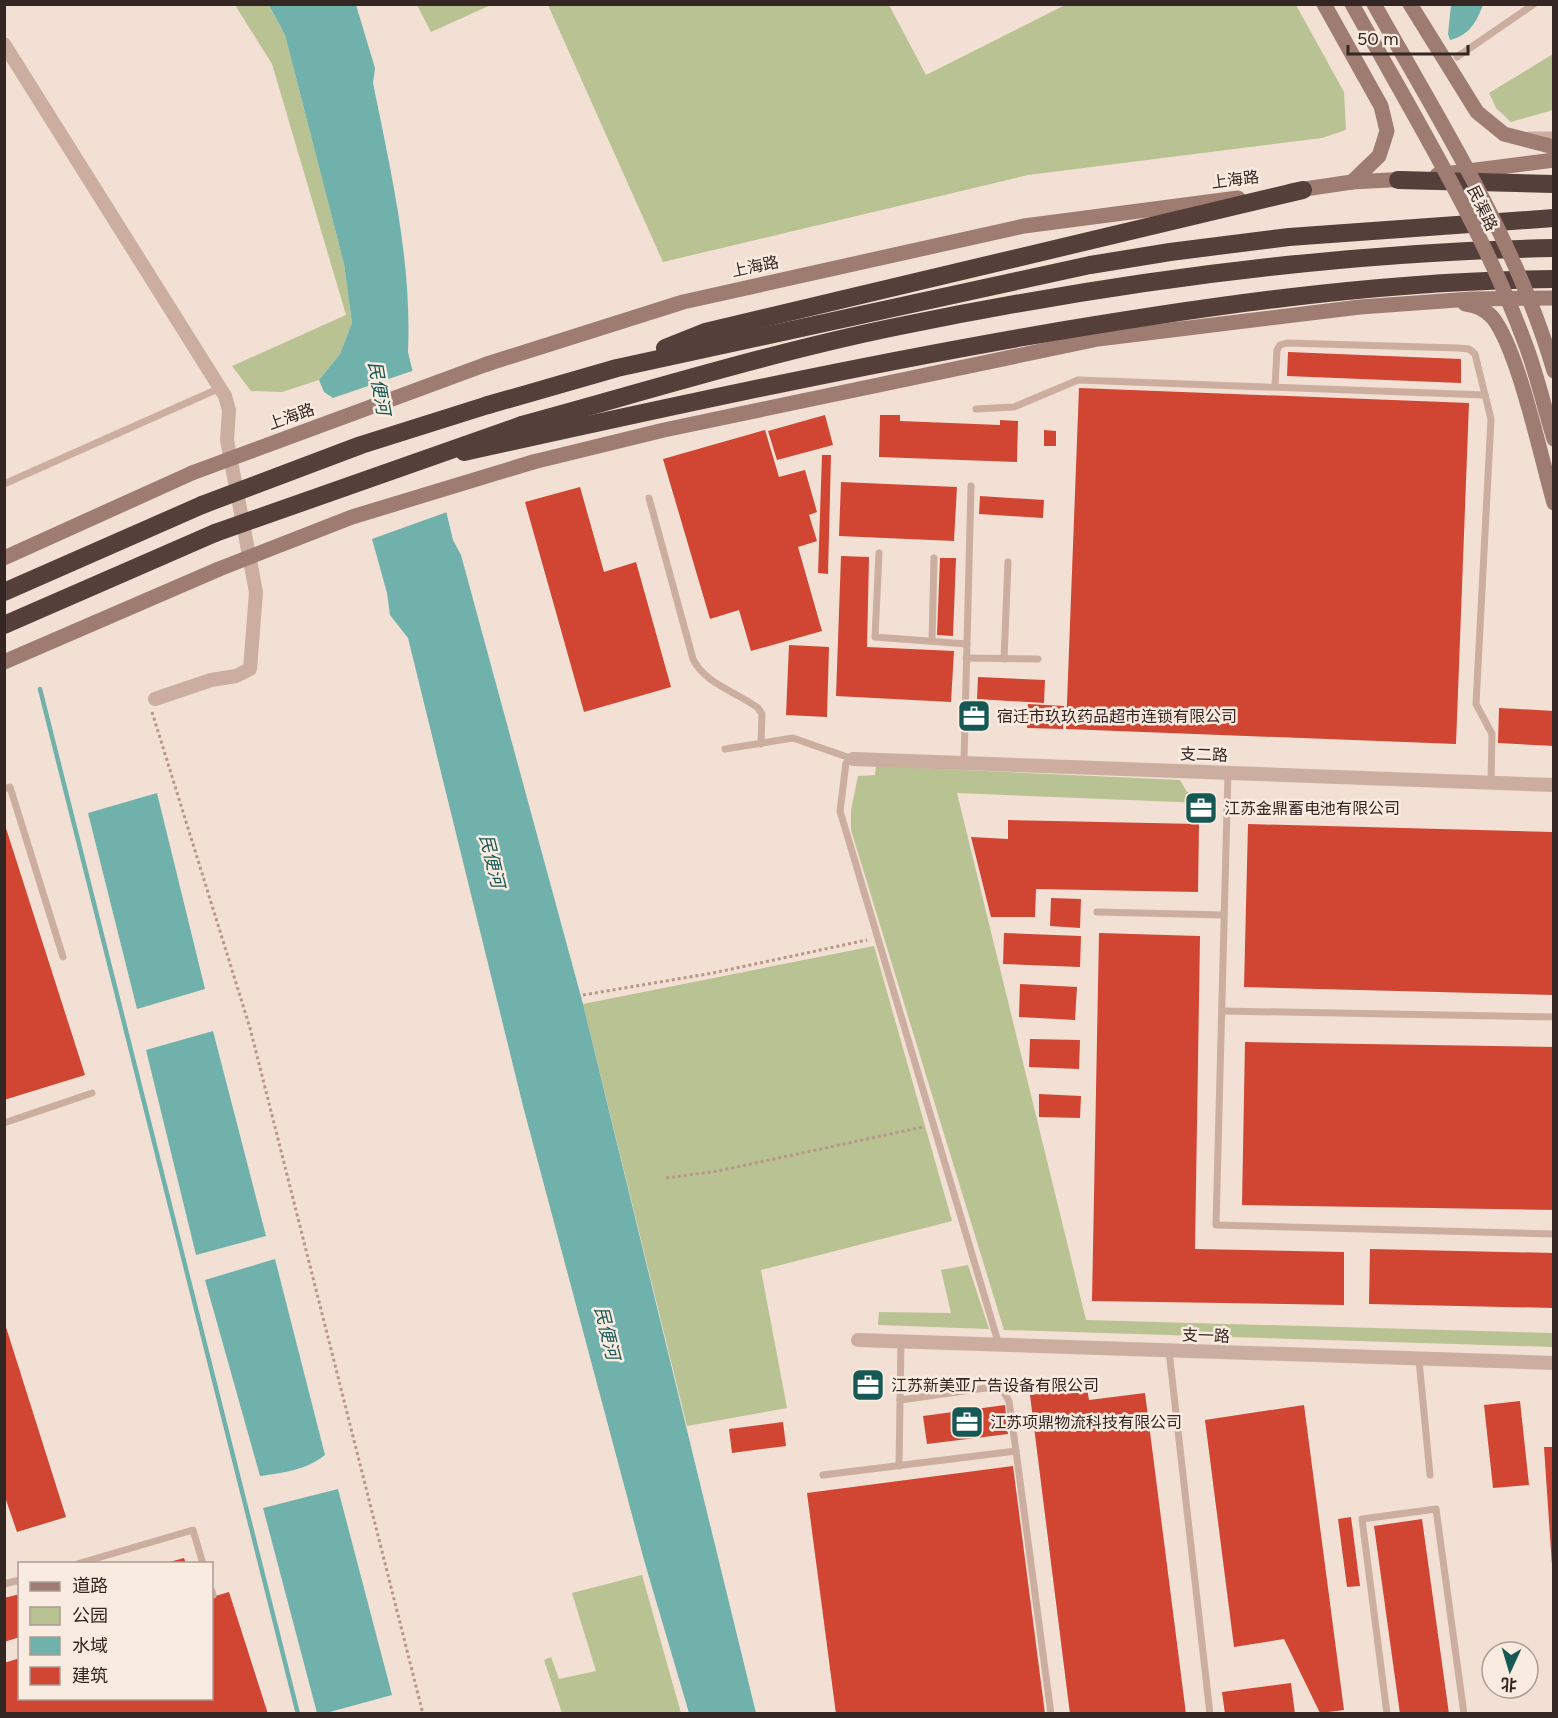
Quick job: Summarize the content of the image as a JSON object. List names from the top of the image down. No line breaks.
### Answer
{"streets":{"main road":["上海路","民渠路"],"street":["支二路","支一路"]},"water":["民便河"],"places":{"office":["宿迁市玖玖药品超市连锁有限公司","江苏金鼎蓄电池有限公司","江苏新美亚广告设备有限公司","江苏项鼎物流科技有限公司"]},"legend":["道路","公园","水域","建筑"],"scale_bar":"50 m","north":"bottom"}
